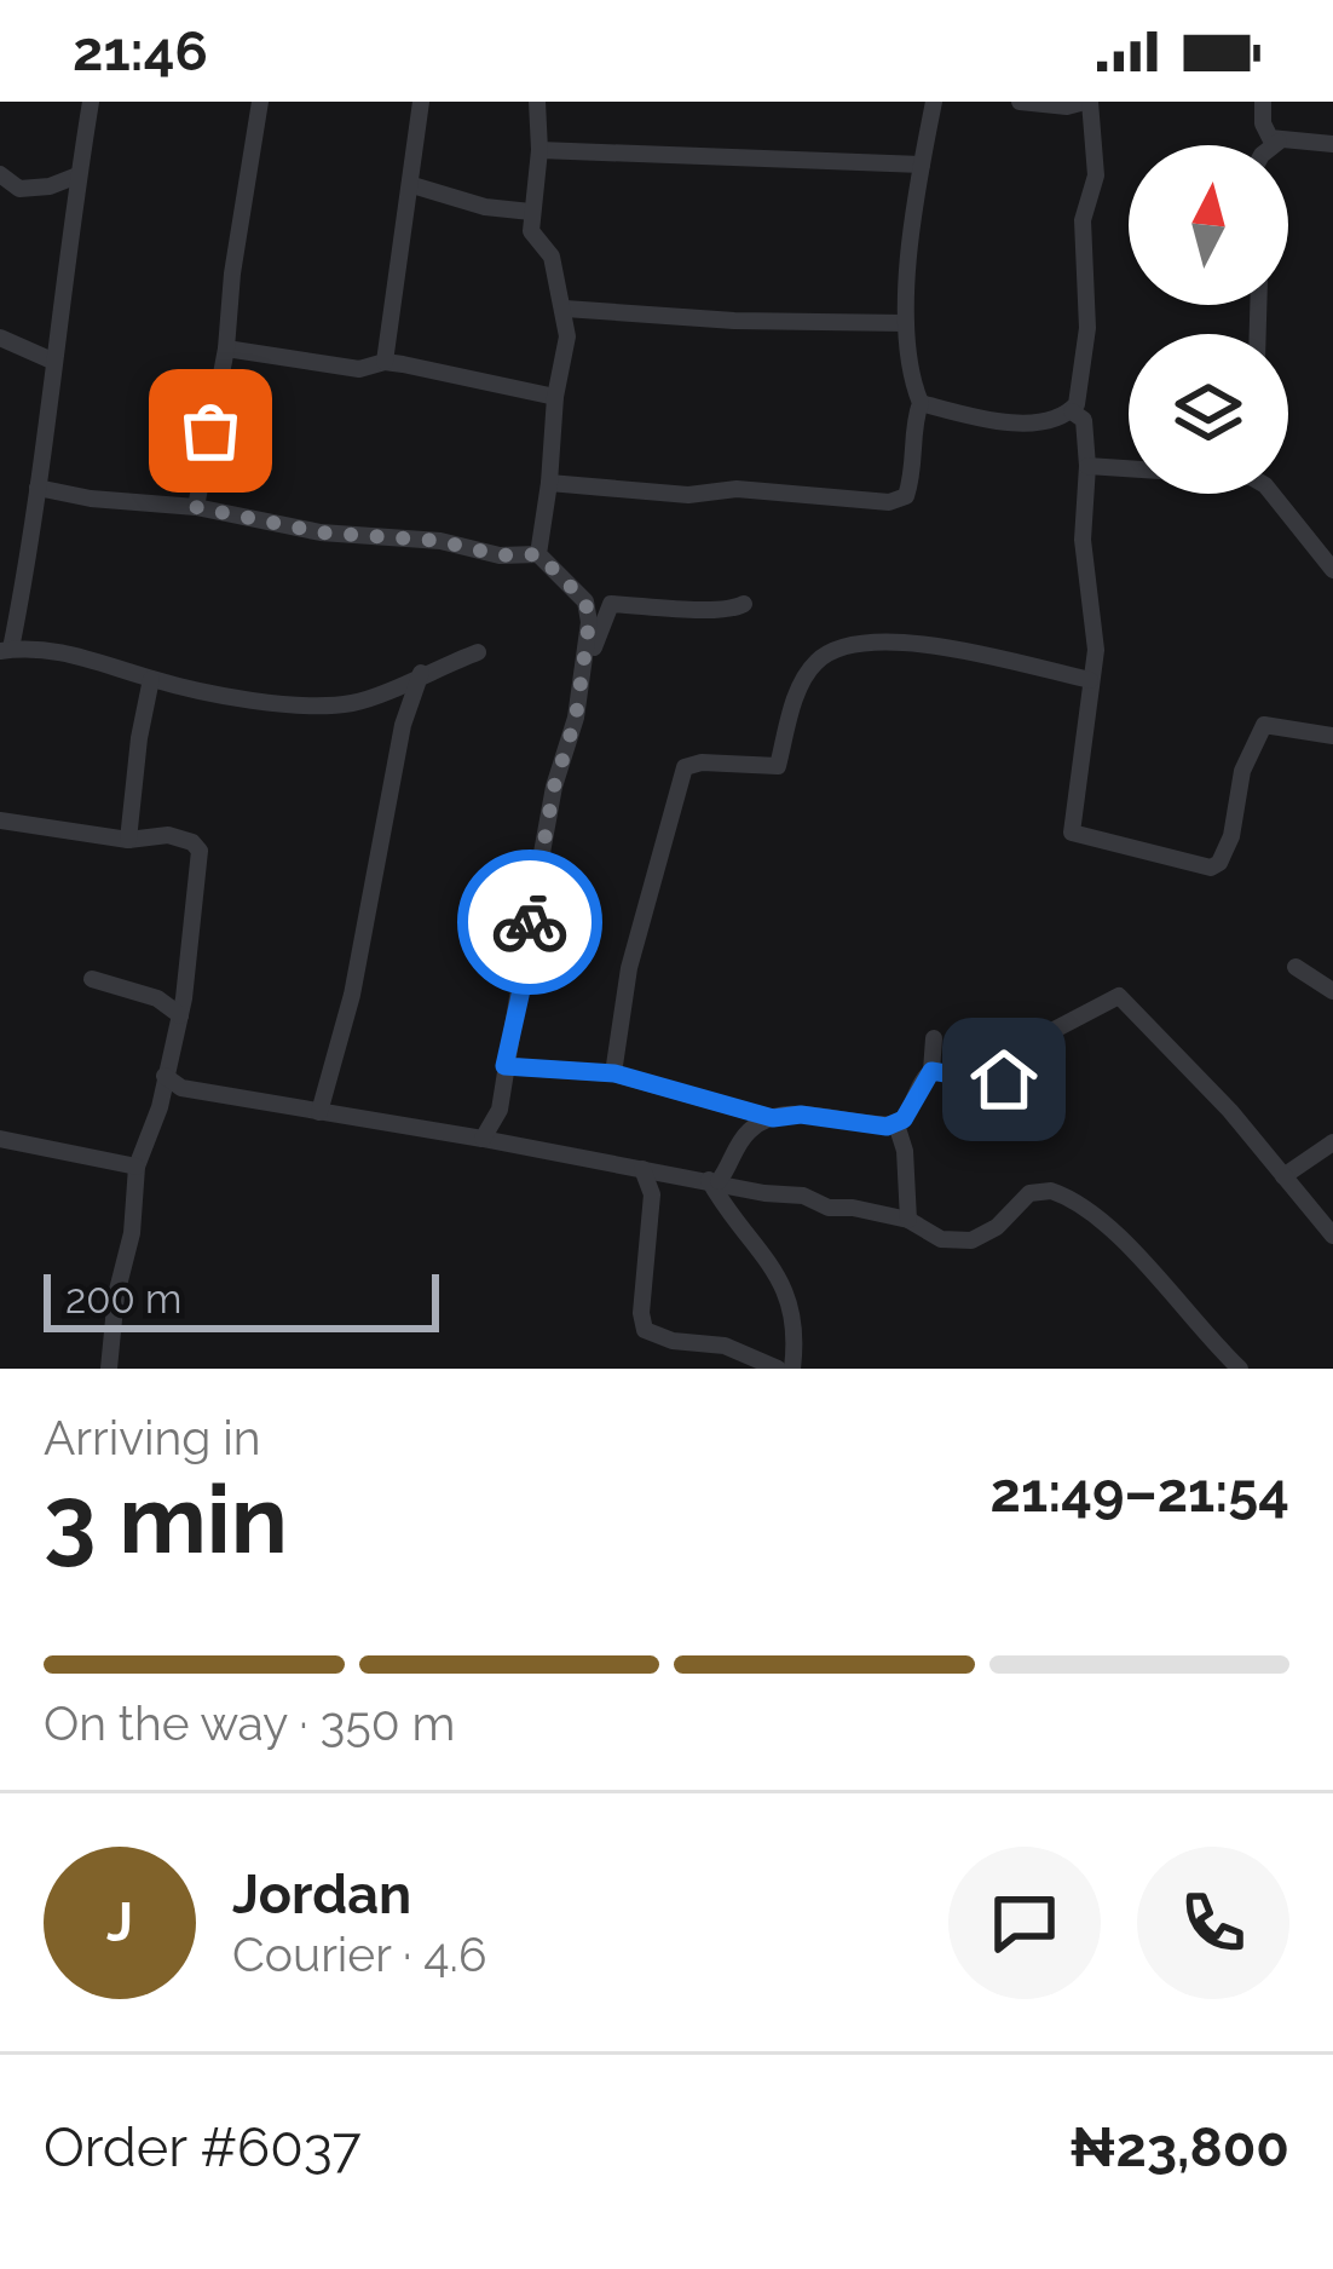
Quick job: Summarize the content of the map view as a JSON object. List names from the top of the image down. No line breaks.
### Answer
{"scale_bar":"200 m","north":"top","page":{"status":"21:46","scale":"200 m","heading":["3 min","Arriving in","21:49–21:54"],"panel":["Jordan","Courier · 4.6","Order #6037","₦23,800"],"bar":"On the way · 350 m","round":"J"}}
